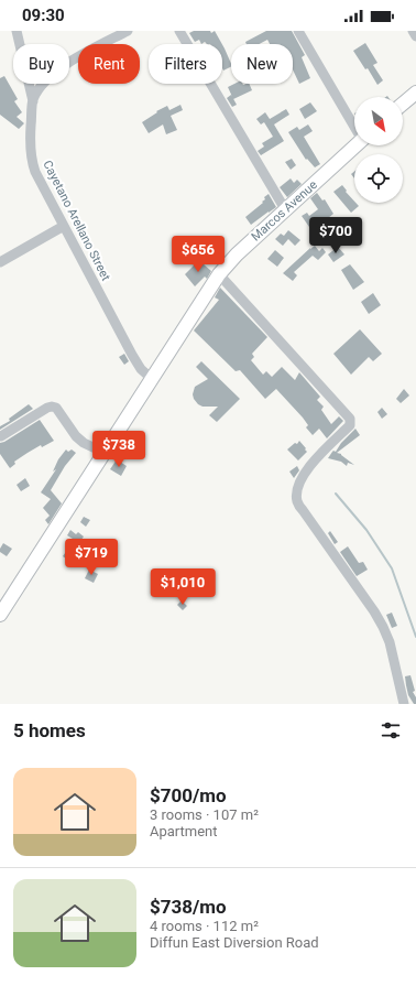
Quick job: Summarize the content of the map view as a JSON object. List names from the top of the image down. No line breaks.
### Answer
{"streets":{"main road":["Marcos Avenue"],"street":["Cayetano Arellano Street"]},"crossings":[["Marcos Avenue","Cayetano Arellano Street"]],"north":"bottom right","page":{"status":"09:30","chip":["Buy","Rent","Filters","New"],"price":["$700","$656","$738","$719","$1,010"],"heading":"5 homes","list":[{"name":"$700/mo","note":"3 rooms · 107 m² · Apartment"},{"name":"$738/mo","note":"4 rooms · 112 m² · Diffun East Diversion Road"}]}}
